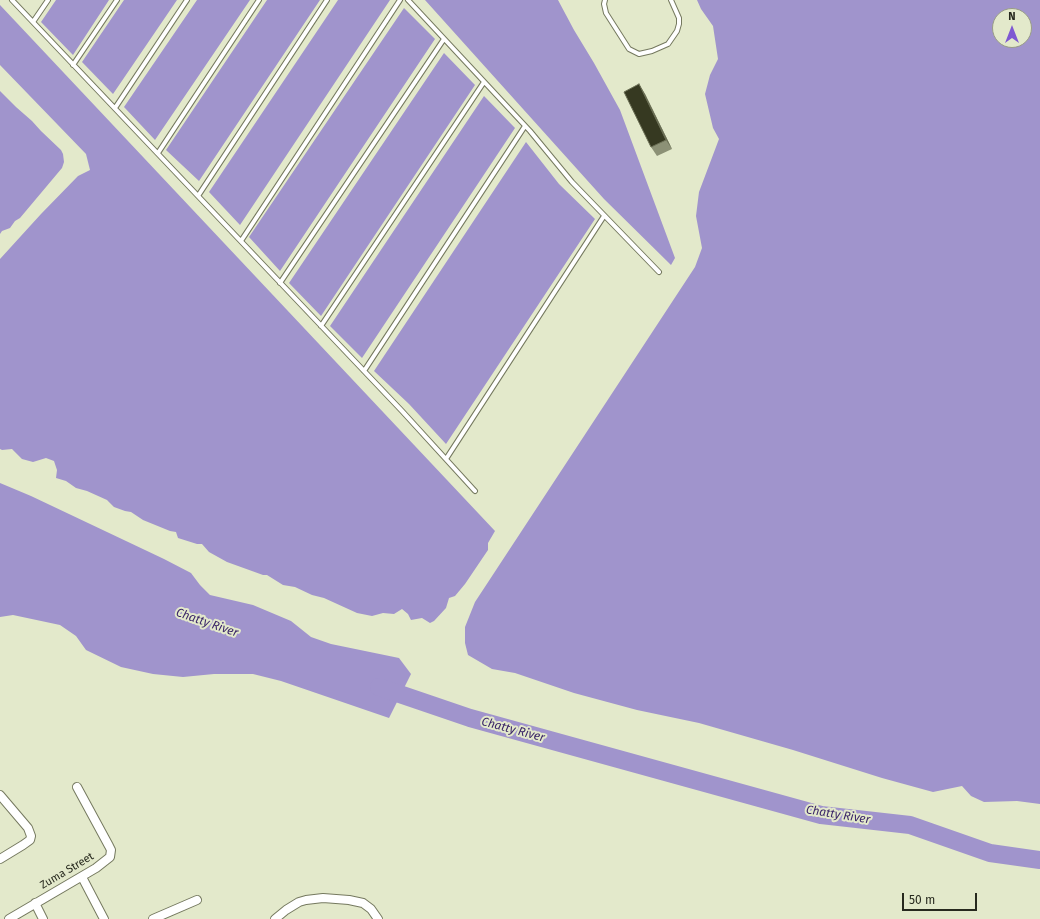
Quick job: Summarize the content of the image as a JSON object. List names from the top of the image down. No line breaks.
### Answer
{"streets":{"street":["Zuma Street"]},"water":["Chatty River"],"scale_bar":"50 m","north":"top"}
